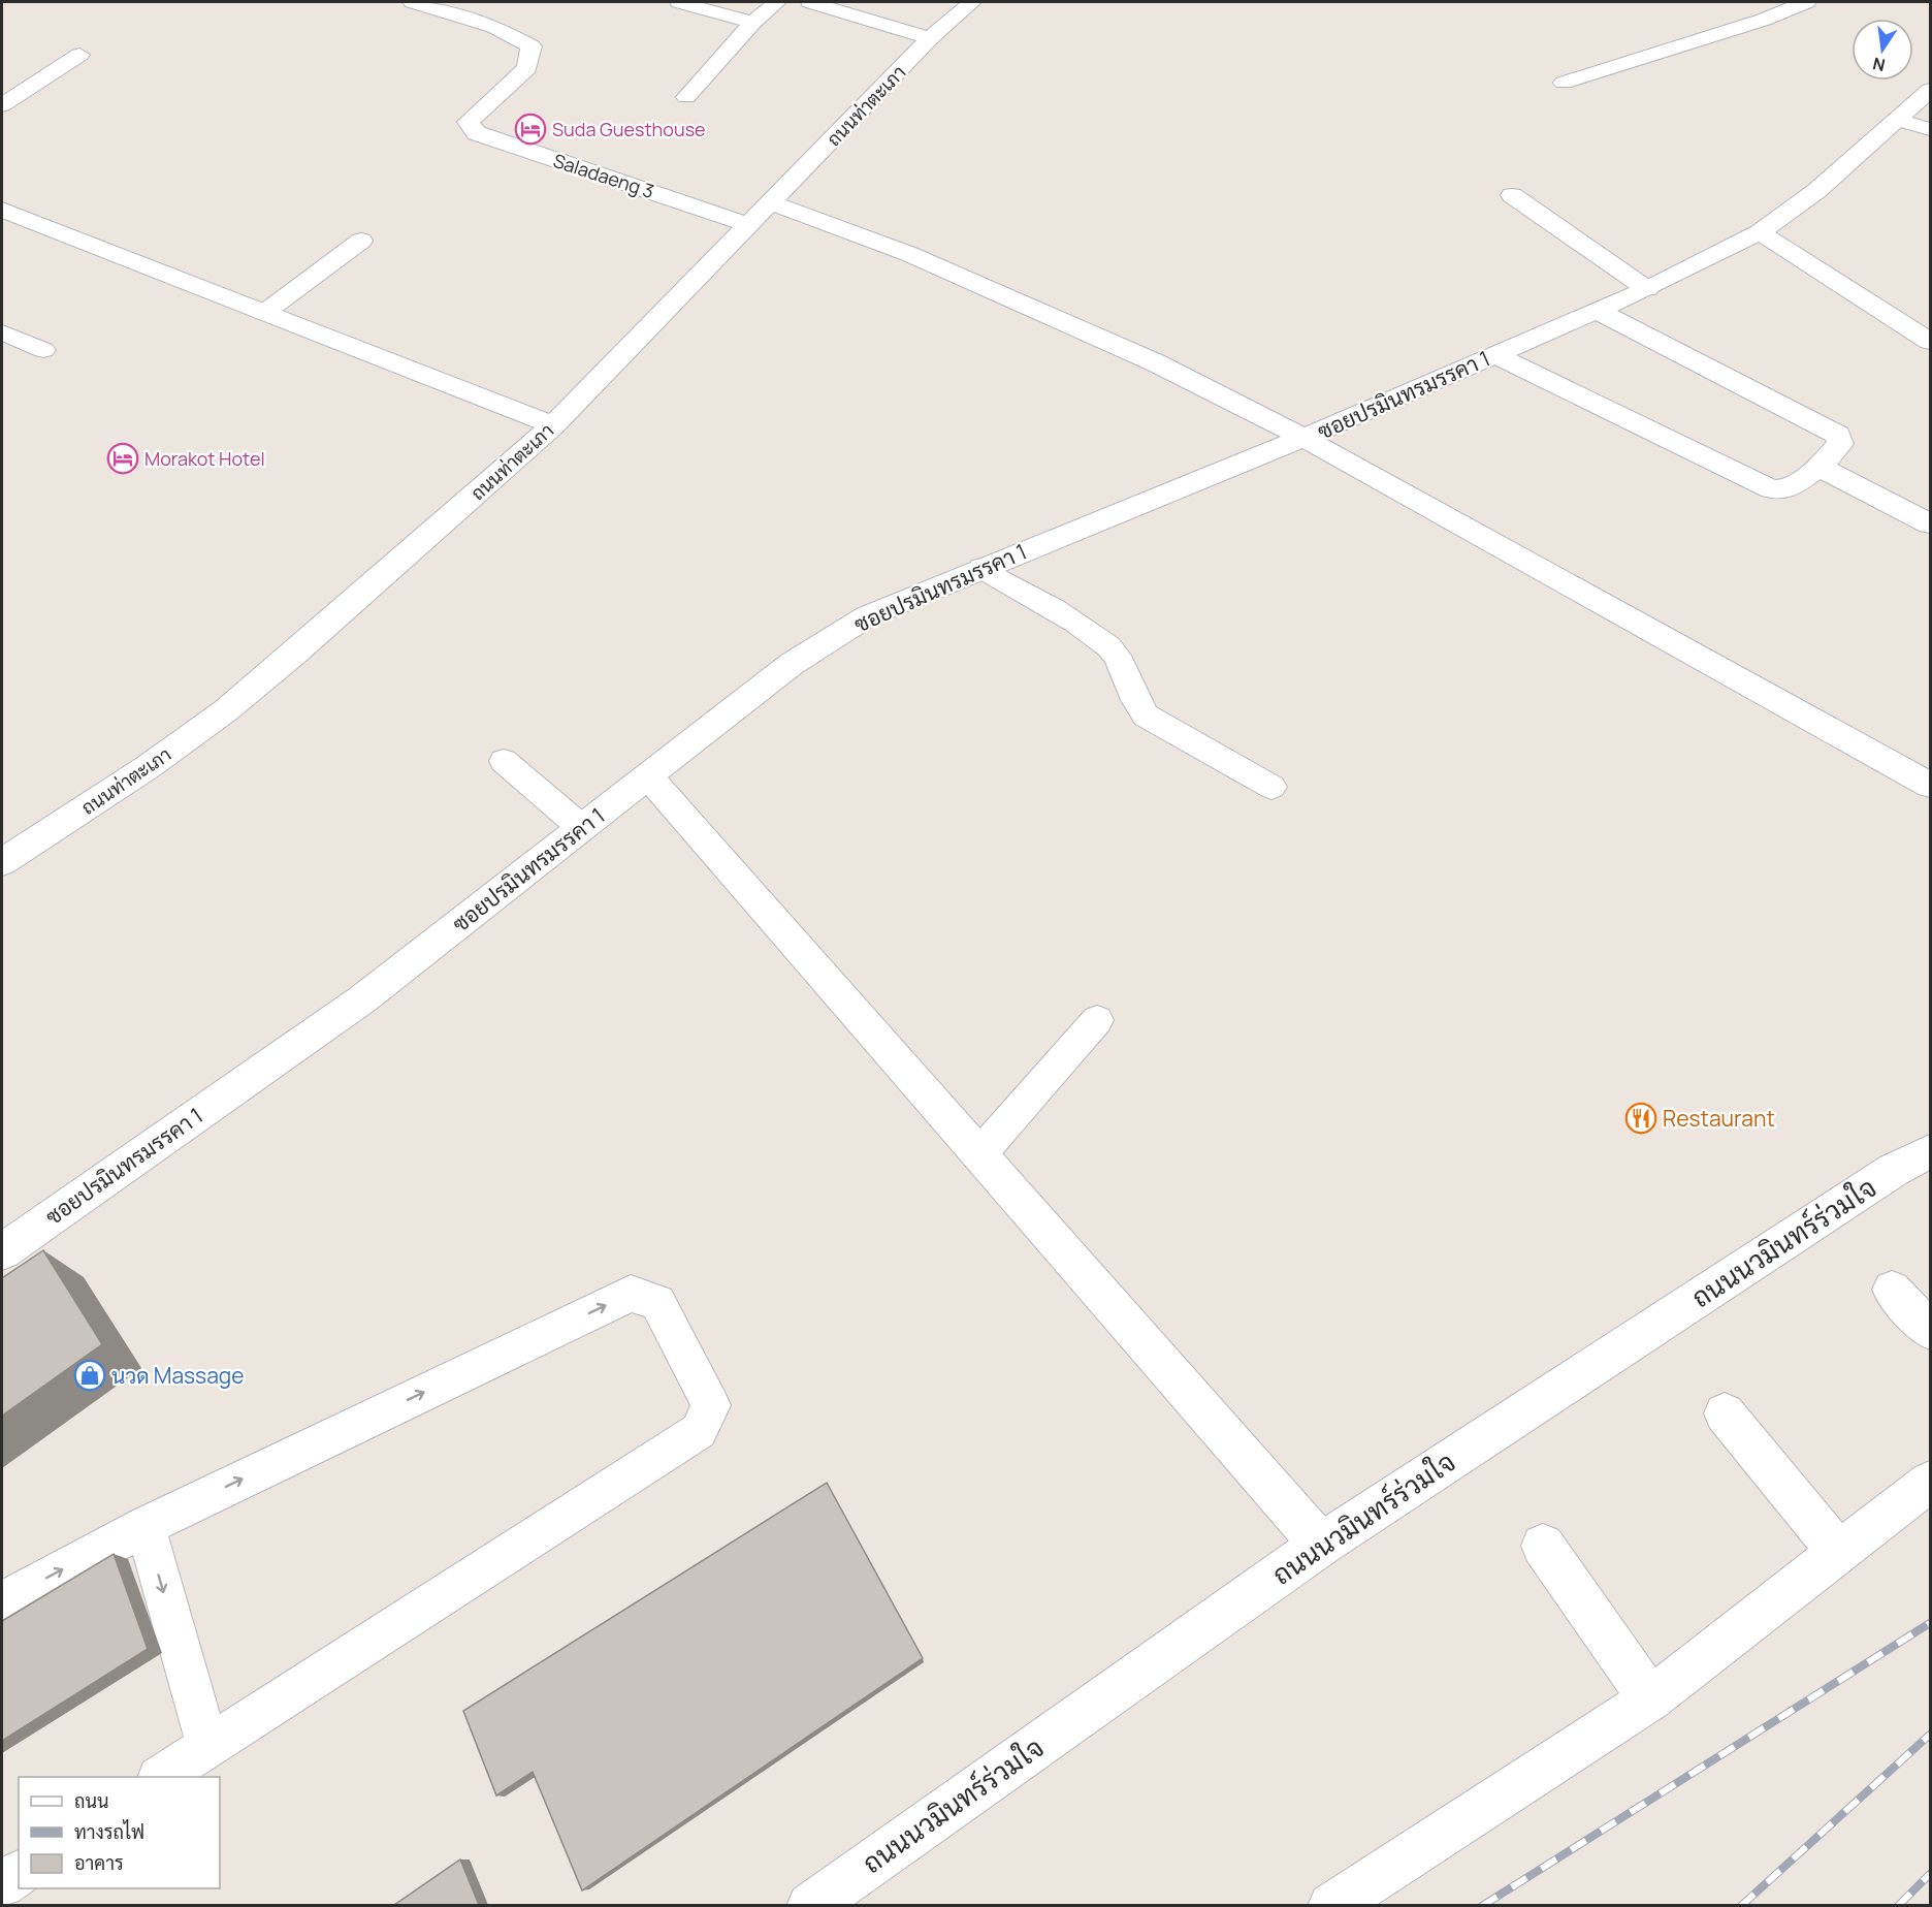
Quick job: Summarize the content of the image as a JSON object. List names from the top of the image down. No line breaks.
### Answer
{"streets":{"street":["ถนนท่าตะเภา","Saladaeng 3","ซอยปรมินทรมรรคา 1","ถนนนวมินทร์ร่วมใจ"]},"crossings":[["ถนนท่าตะเภา","Saladaeng 3"]],"places":{"hotel":["Suda Guesthouse","Morakot Hotel"],"restaurant":["Restaurant"],"shop":["นวด Massage"]},"legend":["ถนน","ทางรถไฟ","อาคาร"],"north":"bottom"}
